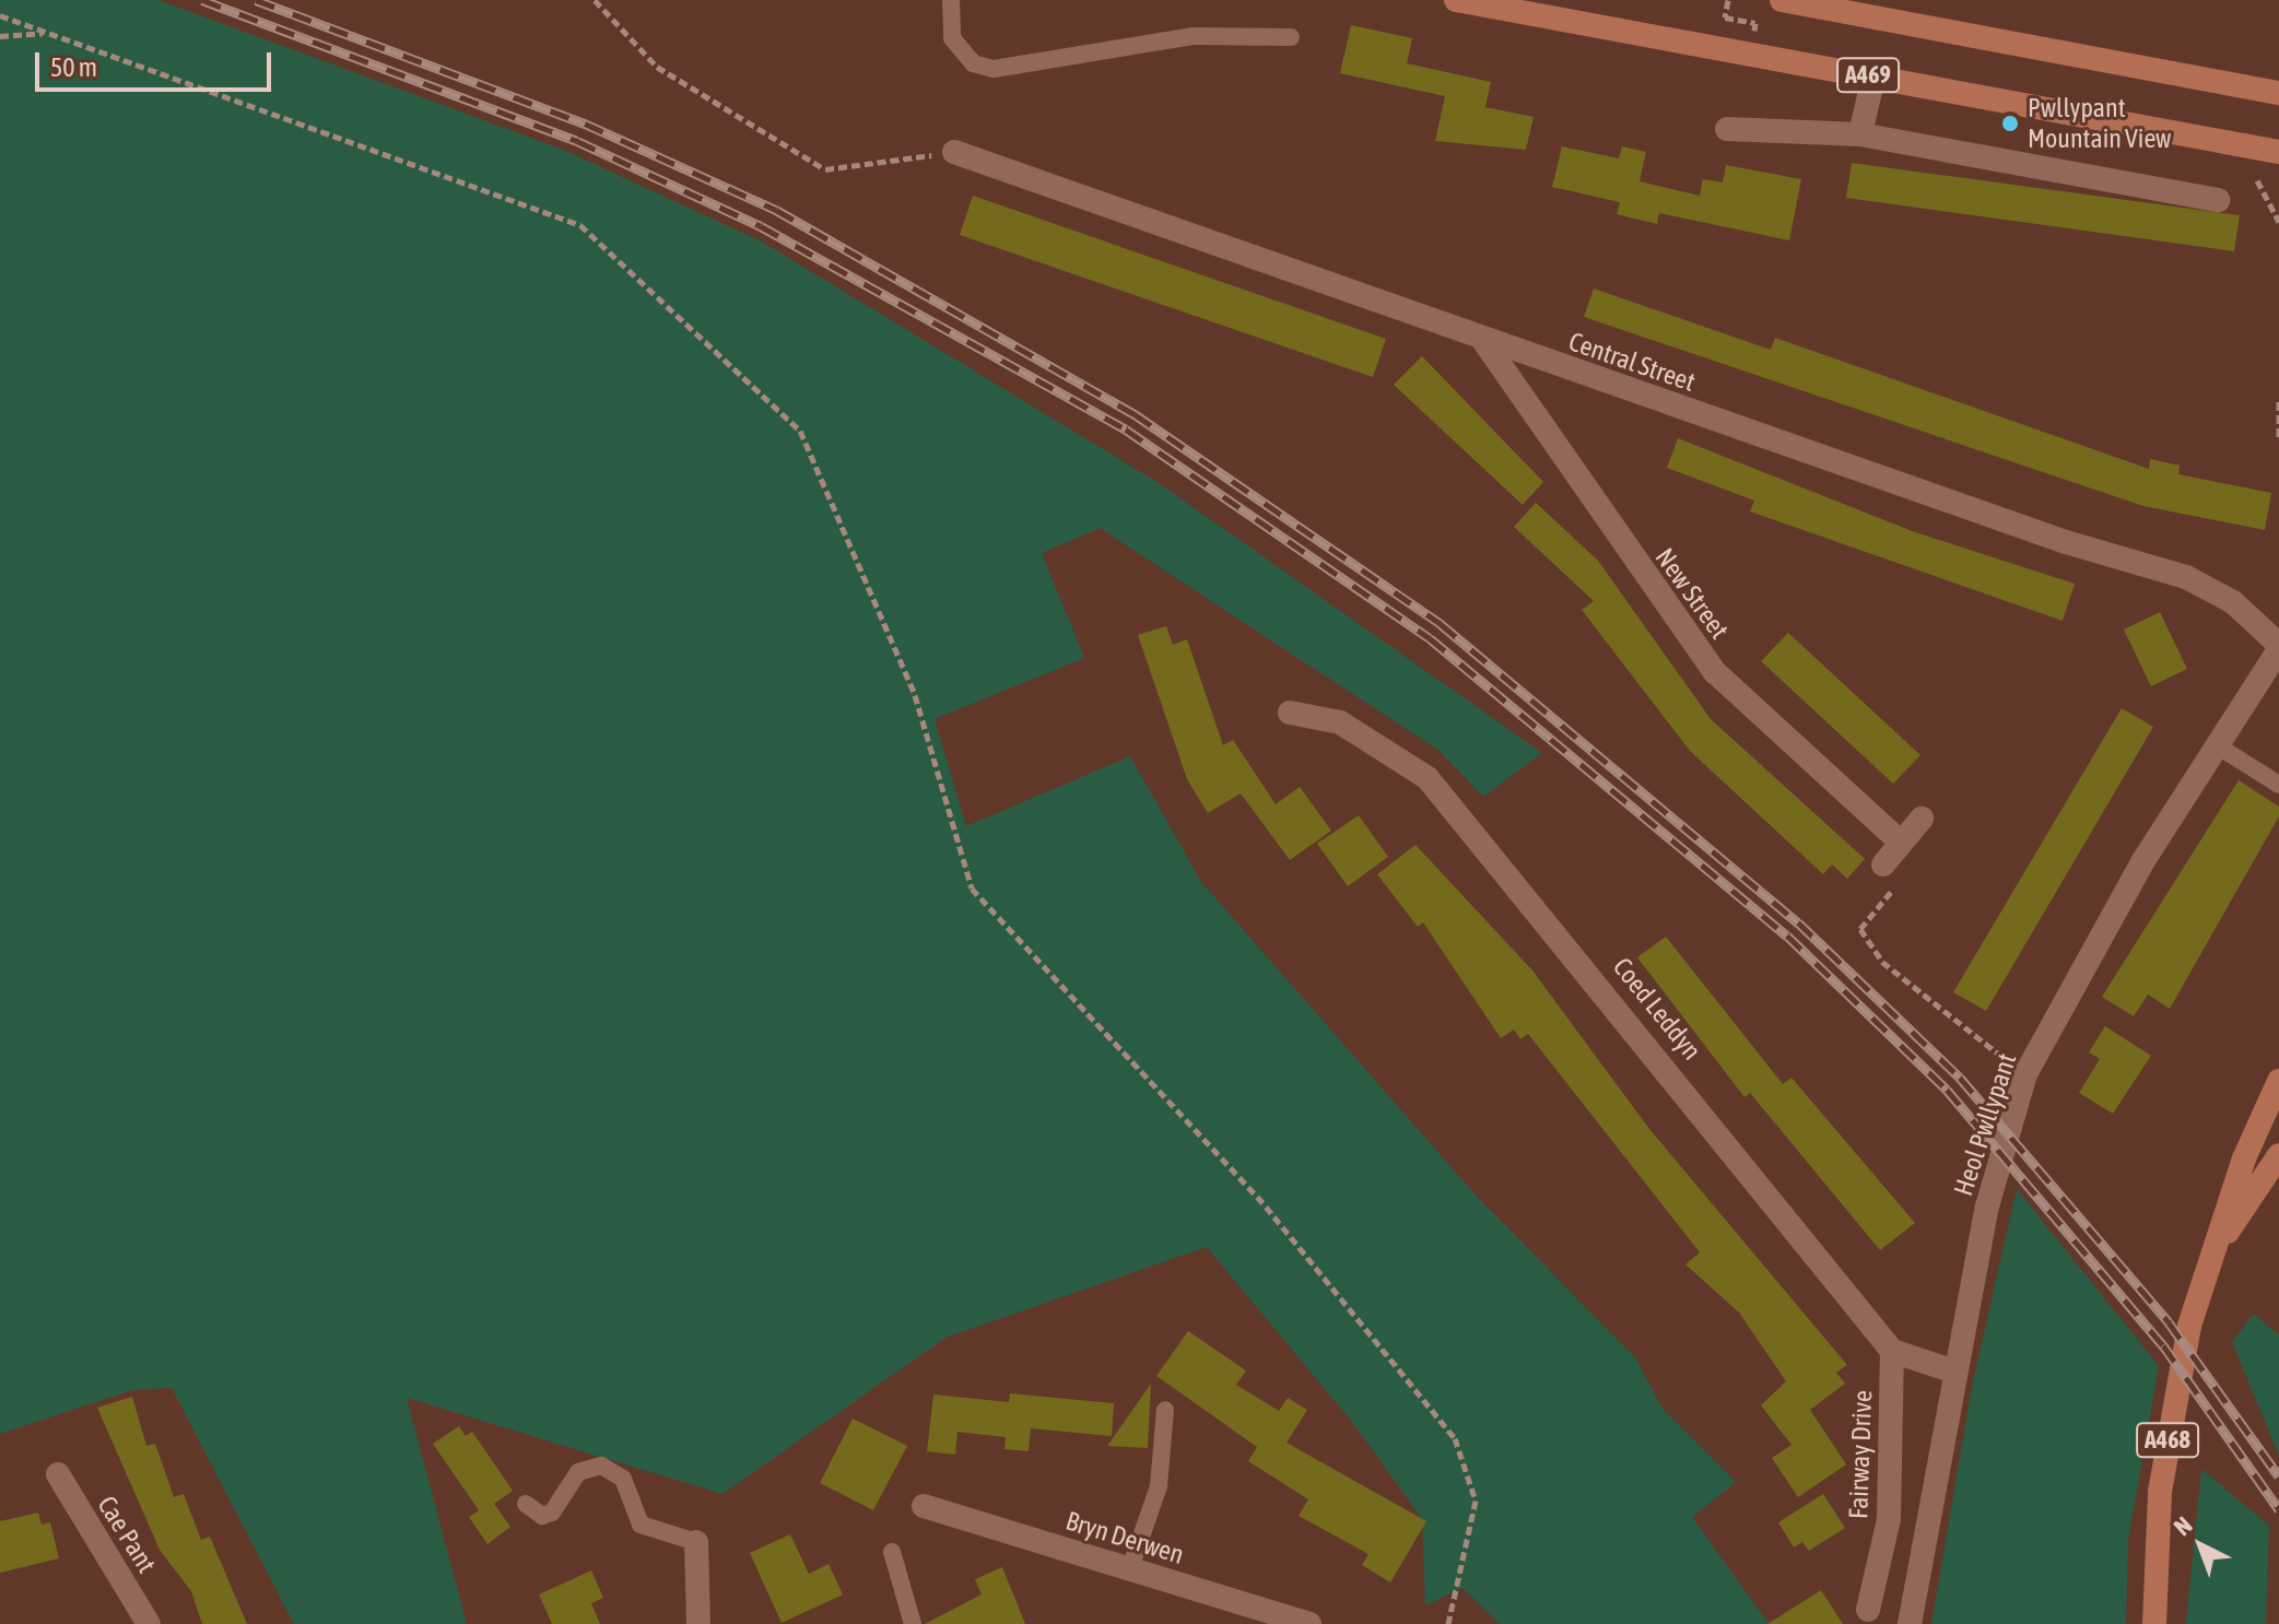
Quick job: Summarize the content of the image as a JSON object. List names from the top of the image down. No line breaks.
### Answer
{"streets":{"main road":["A469","A468"],"street":["Central Street","New Street","Coed Leddyn","Heol Pwllypant","Fairway Drive","Cae Pant","Bryn Derwen"]},"crossings":[["Central Street","New Street"],["Central Street","Heol Pwllypant"],["Coed Leddyn","Fairway Drive"]],"places":["Pwllypant Mountain View"],"scale_bar":"50 m","north":"top left"}
